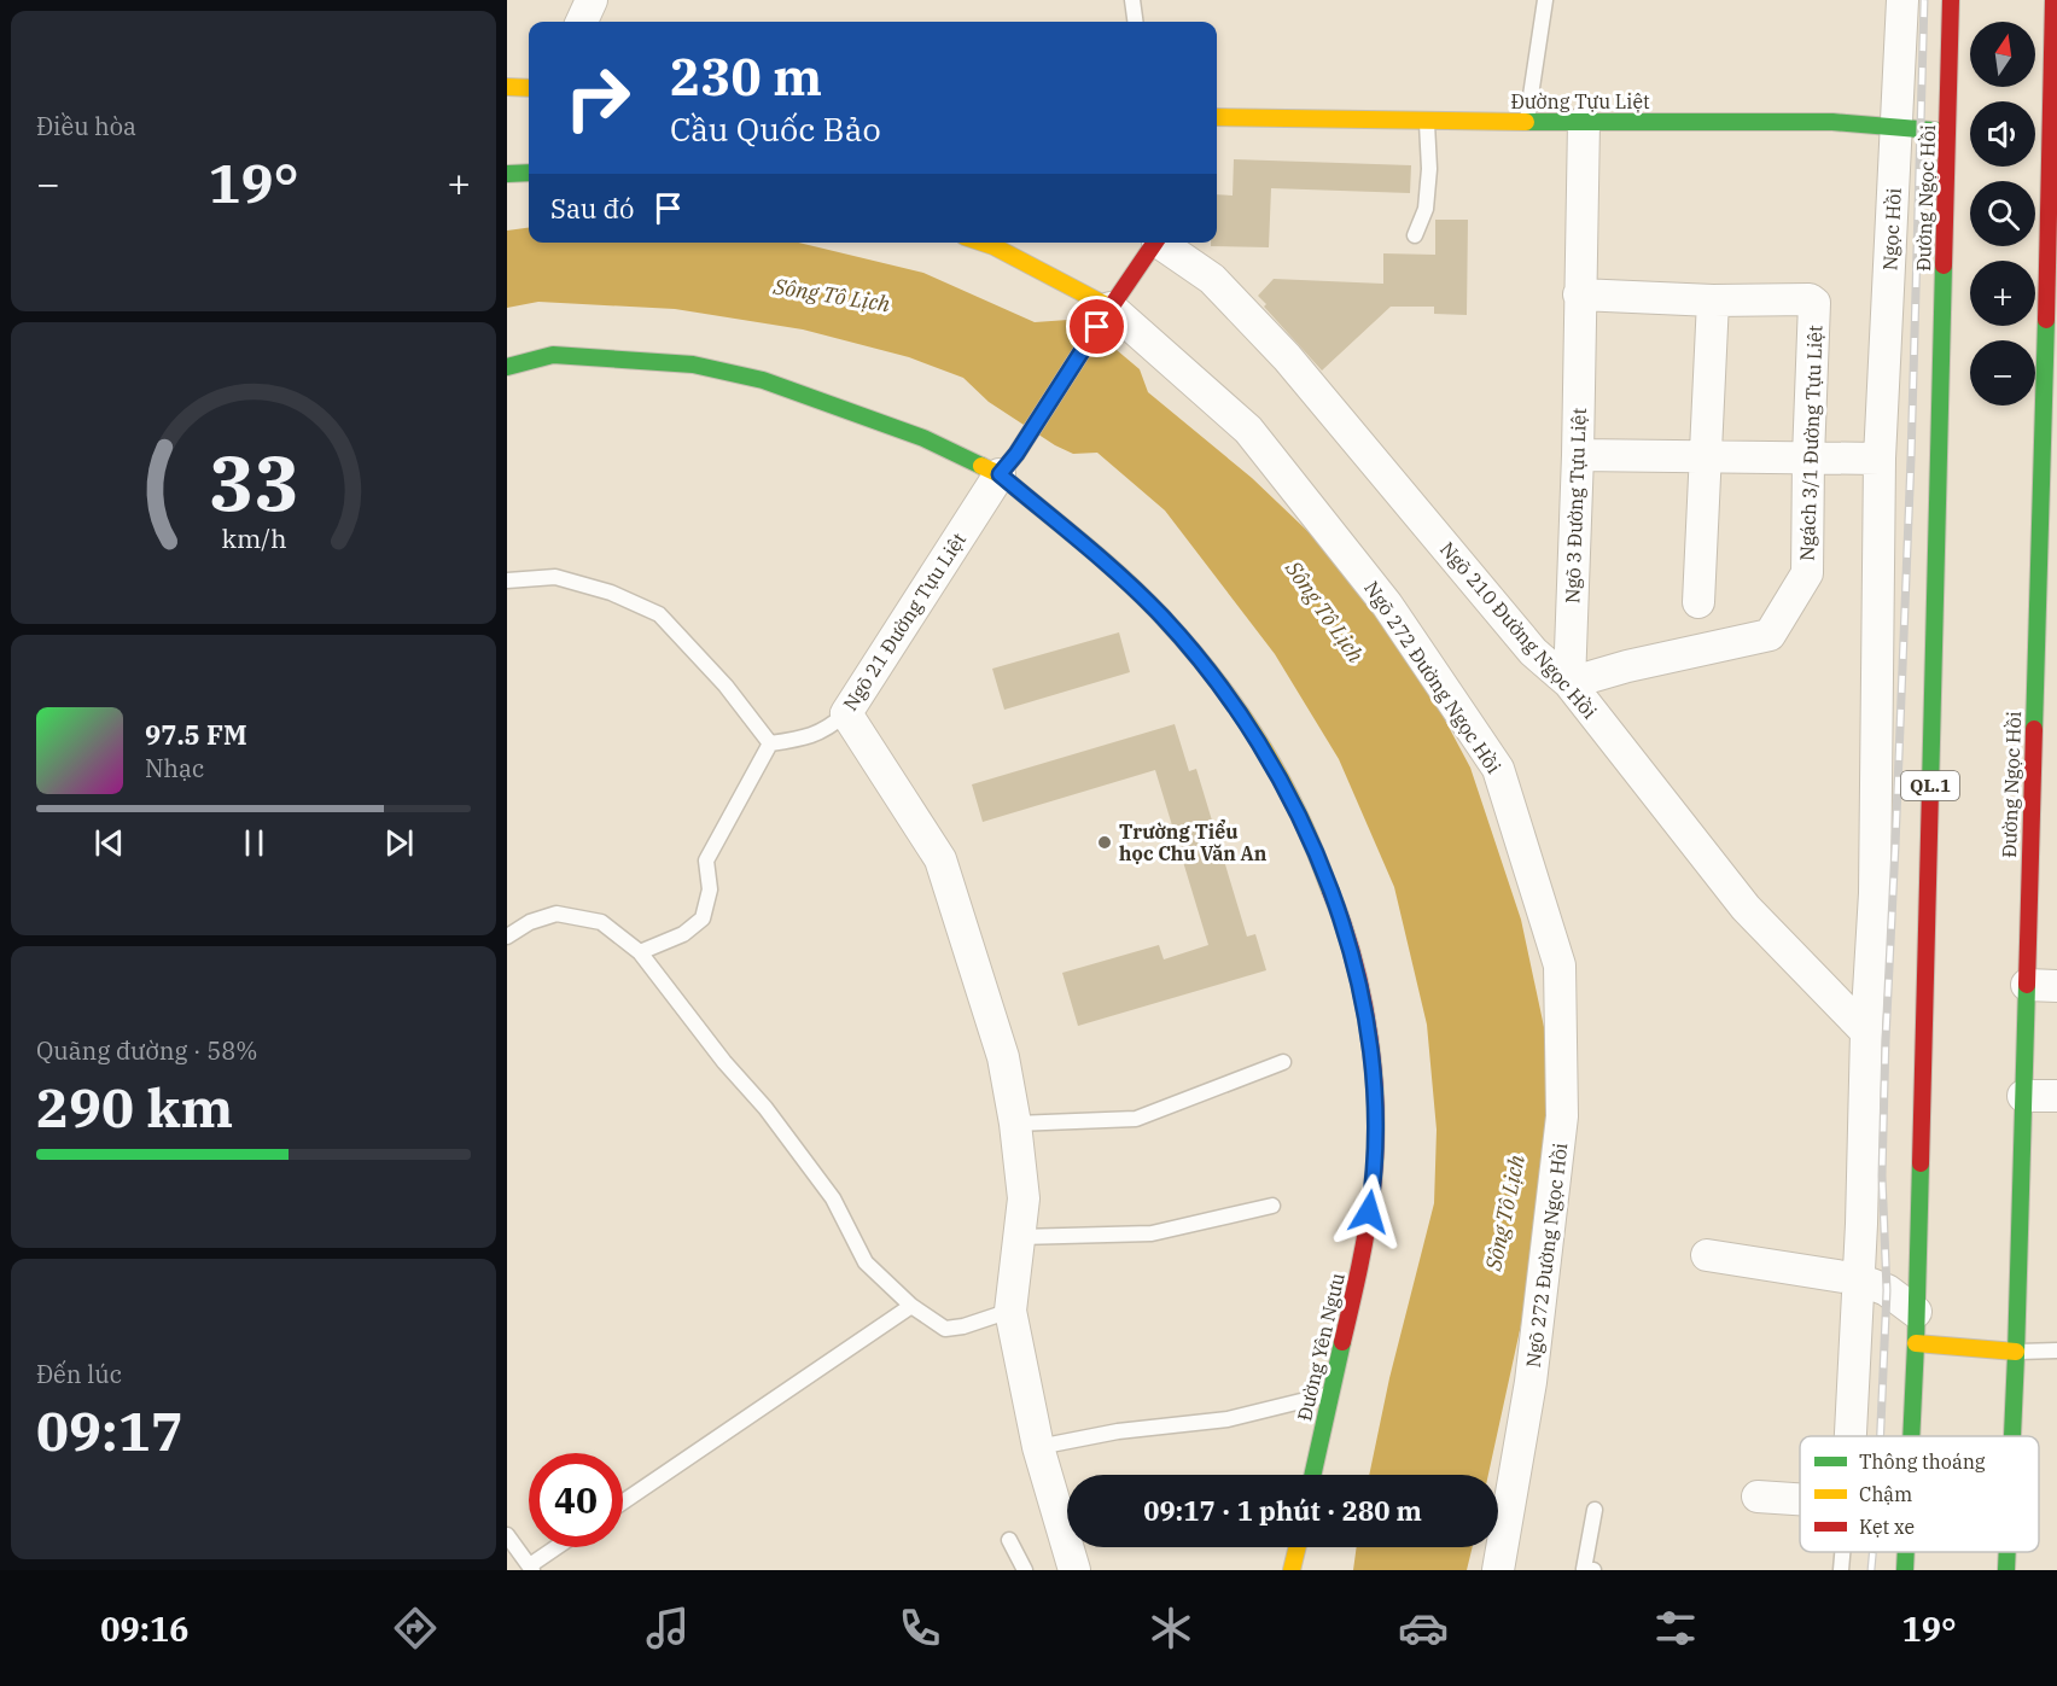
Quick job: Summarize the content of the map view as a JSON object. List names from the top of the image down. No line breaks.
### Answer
{"streets":{"main road":["Đường Tựu Liệt","Đường Ngọc Hồi","QL.1","Đường Yên Ngưu"],"street":["Ngọc Hồi","Ngách 3/1 Đường Tựu Liệt","Ngõ 3 Đường Tựu Liệt","Ngõ 21 Đường Tựu Liệt","Ngõ 210 Đường Ngọc Hồi","Ngõ 272 Đường Ngọc Hồi"]},"crossings":[["Đường Tựu Liệt","Đường Ngọc Hồi"],["Đường Tựu Liệt","Ngọc Hồi"],["Đường Tựu Liệt","Ngõ 3 Đường Tựu Liệt"],["Ngọc Hồi","Ngõ 210 Đường Ngọc Hồi"],["Ngách 3/1 Đường Tựu Liệt","Ngõ 3 Đường Tựu Liệt"],["Ngách 3/1 Đường Tựu Liệt","Ngõ 210 Đường Ngọc Hồi"],["Ngõ 3 Đường Tựu Liệt","Ngõ 210 Đường Ngọc Hồi"],["Ngõ 21 Đường Tựu Liệt","Đường Yên Ngưu"]],"water":["Sông Tô Lịch"],"places":["Trường Tiểu học Chu Văn An"],"legend":["Thông thoáng","Chậm","Kẹt xe"],"north":"top","page":{"tile":["Điều hòa",["Quãng đường · 58%","290 km"],["Đến lúc","09:17"]],"map_buttons":["+","−"],"turn":["230 m","Cầu Quốc Bảo"],"heat":["−","19°","+"],"then":"Sau đó","song":["97.5 FM","Nhạc"],"limit":"40","trip":"09:17 · 1 phút · 280 m","tabs":["09:16","19°"],"gauge":["33","km/h"]}}
